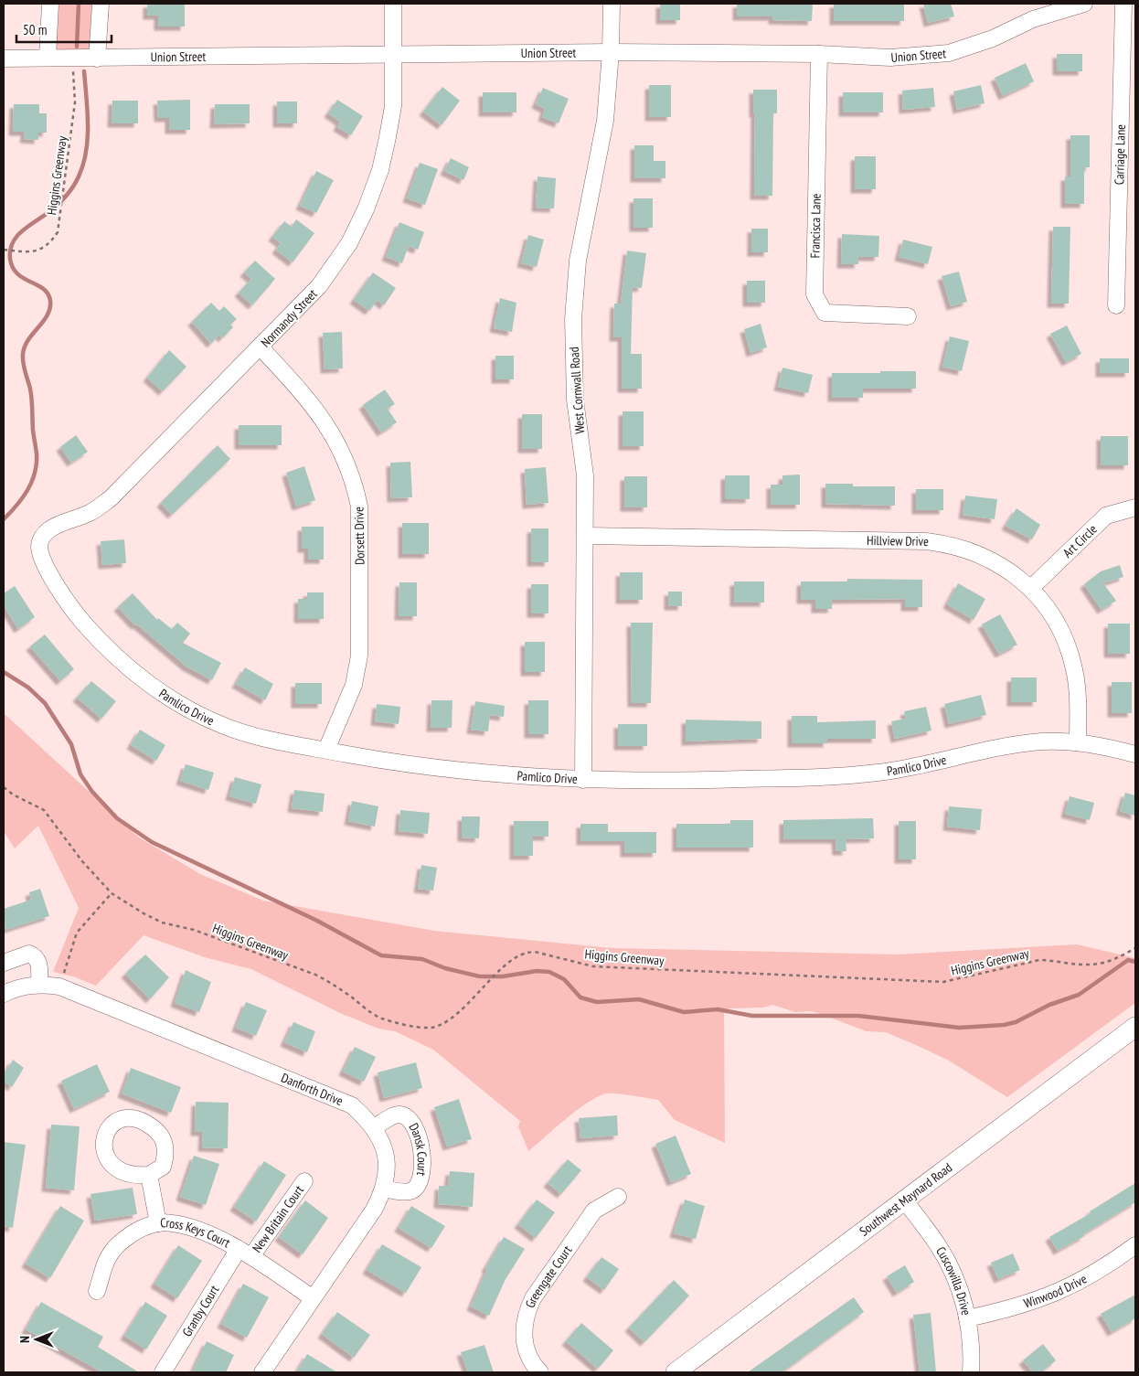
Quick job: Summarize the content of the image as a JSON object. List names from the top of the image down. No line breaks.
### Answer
{"streets":{"main road":["Southwest Maynard Road"],"street":["Union Street","Carriage Lane","Francisca Lane","Normandy Street","West Cornwall Road","Dorsett Drive","Hillview Drive","Art Circle","Pamlico Drive","Danforth Drive","Dansk Court","New Britain Court","Cross Keys Court","Greengate Court","Cuscowilla Drive","Winwood Drive","Granby Court"],"path":["Higgins Greenway"]},"crossings":[["Union Street","Higgins Greenway"],["Union Street","Francisca Lane"],["Union Street","Normandy Street"],["Union Street","West Cornwall Road"],["Normandy Street","Dorsett Drive"],["Normandy Street","Pamlico Drive"],["West Cornwall Road","Hillview Drive"],["West Cornwall Road","Pamlico Drive"],["Dorsett Drive","Pamlico Drive"],["Hillview Drive","Art Circle"],["Hillview Drive","Pamlico Drive"],["Danforth Drive","Dansk Court"],["Danforth Drive","Cross Keys Court"],["Southwest Maynard Road","Cuscowilla Drive"],["New Britain Court","Cross Keys Court"],["New Britain Court","Granby Court"],["Cross Keys Court","Granby Court"],["Cuscowilla Drive","Winwood Drive"]],"scale_bar":"50 m","north":"left"}
